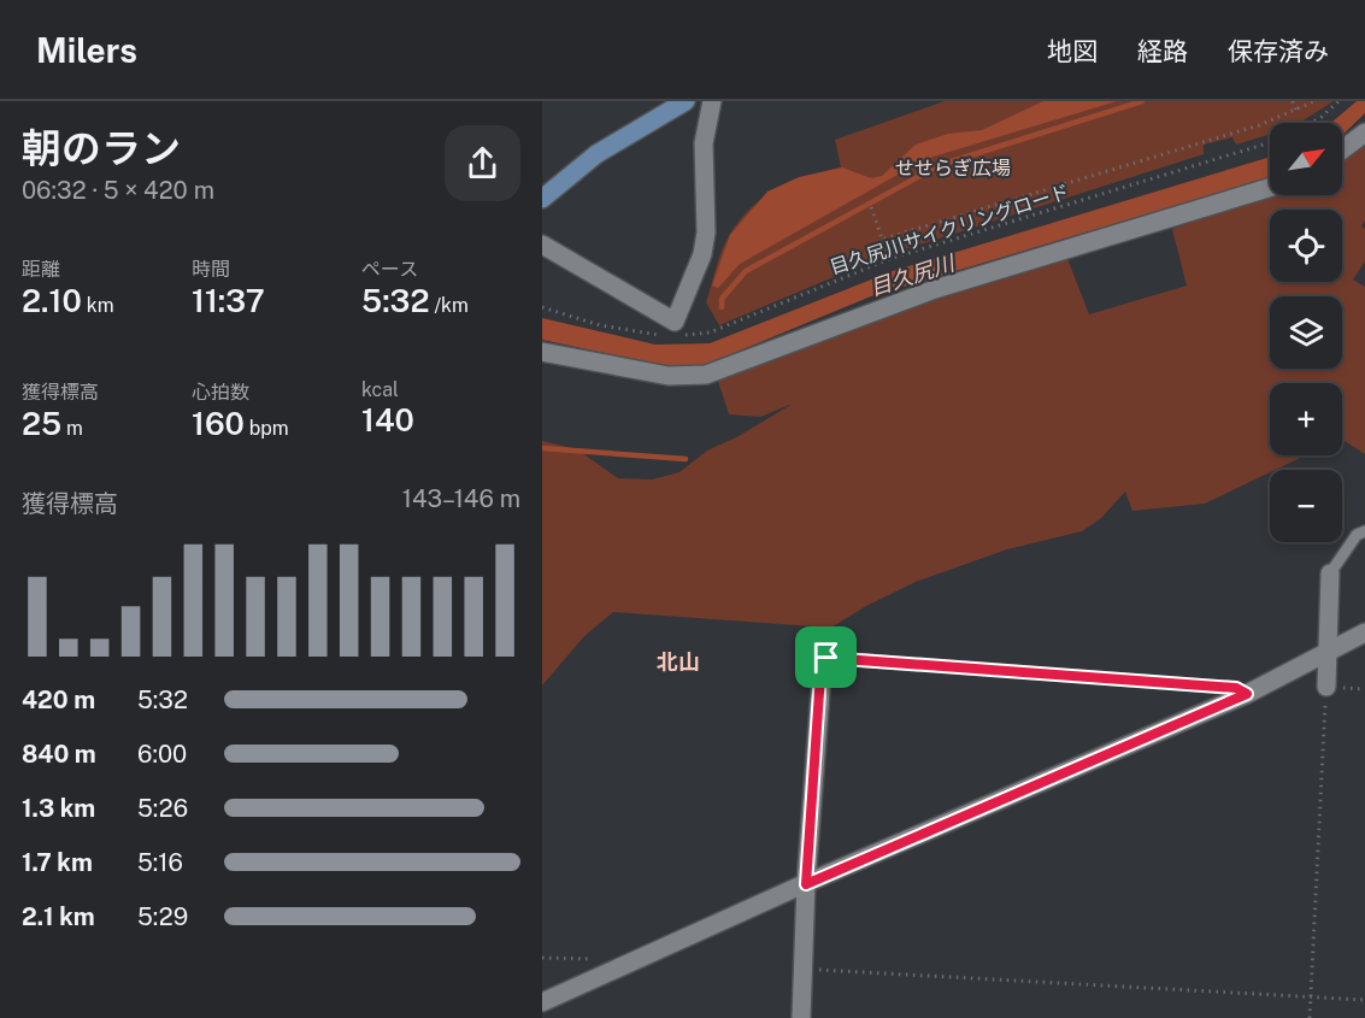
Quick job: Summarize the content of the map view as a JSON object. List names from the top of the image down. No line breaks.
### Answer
{"streets":{"path":["目久尻川サイクリングロード"]},"districts":["北山"],"water":["目久尻川"],"parks":["せせらぎ広場"],"north":"top right","page":{"header":"Milers","nav":["地図","経路","保存済み"],"heading":["朝のラン","06:32 · 5 × 420 m"],"map_buttons":["+","−"],"stats":[["距離","2.10 km"],["時間","11:37"],["ペース","5:32 /km"],["獲得標高","25 m"],["心拍数","160 bpm"],["kcal","140"]],"chart":["獲得標高","143–146 m"],"list":[{"name":"420 m","note":"5:32"},{"name":"840 m","note":"6:00"},{"name":"1.3 km","note":"5:26"},{"name":"1.7 km","note":"5:16"},{"name":"2.1 km","note":"5:29"}]}}
